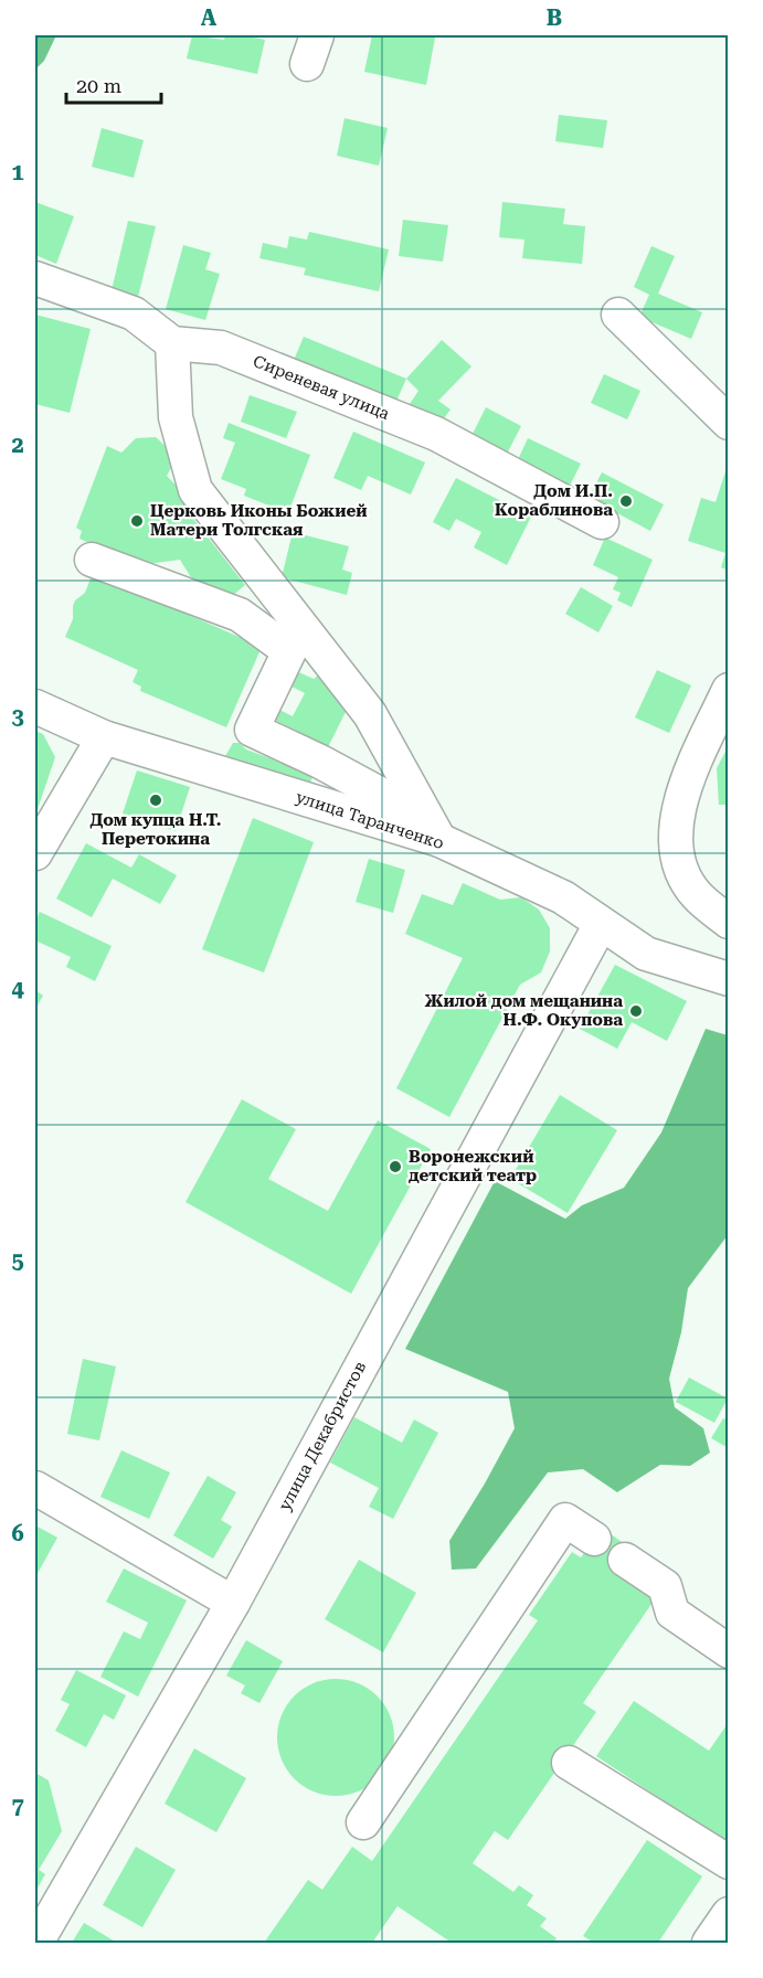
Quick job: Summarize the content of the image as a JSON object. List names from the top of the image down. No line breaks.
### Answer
{"streets":{"street":["Сиреневая улица","улица Таранченко","улица Декабристов"]},"crossings":[["улица Таранченко","улица Декабристов"]],"places":["Дом И.П. Кораблинова","Церковь Иконы Божией Матери Толгская","Дом купца Н.Т. Перетокина","Жилой дом мещанина Н.Ф. Окупова","Воронежский детский театр"],"scale_bar":"20 m","grid":{"columns":["A","B"],"rows":["1","2","3","4","5","6","7"]}}
